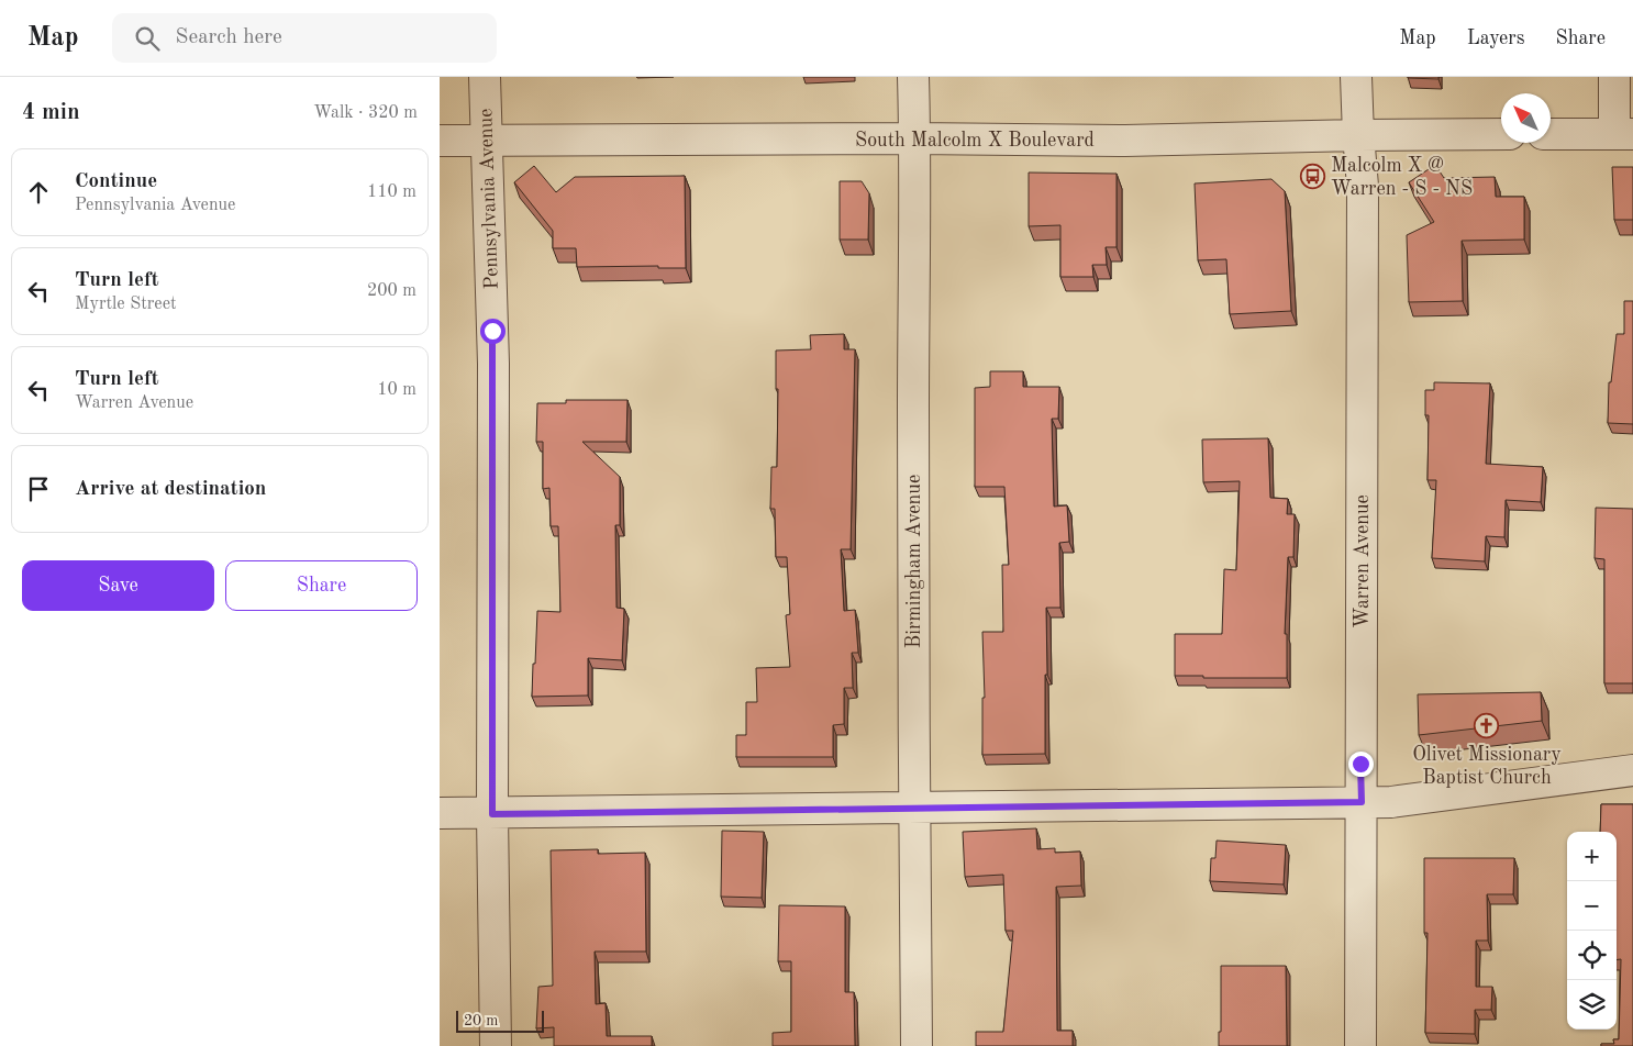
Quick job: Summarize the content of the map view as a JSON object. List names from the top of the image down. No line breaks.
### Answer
{"streets":{"street":["South Malcolm X Boulevard","Pennsylvania Avenue","Birmingham Avenue","Warren Avenue"]},"crossings":[["South Malcolm X Boulevard","Pennsylvania Avenue"],["South Malcolm X Boulevard","Birmingham Avenue"],["South Malcolm X Boulevard","Warren Avenue"]],"places":{"bus stop":["Malcolm X @ Warren - S - NS"],"church":["Olivet Missionary Baptist Church"]},"scale_bar":"20 m","north":"top left","page":{"header":"Map","search":"Search here","nav":["Map","Layers","Share"],"heading":["4 min","Walk · 320 m"],"list":[["Continue","Pennsylvania Avenue","110 m"],["Turn left","Myrtle Street","200 m"],["Turn left","Warren Avenue","10 m"],"Arrive at destination"],"buttons":["Save","Share"],"map_buttons":["+","−"],"scale":"20 m"}}
